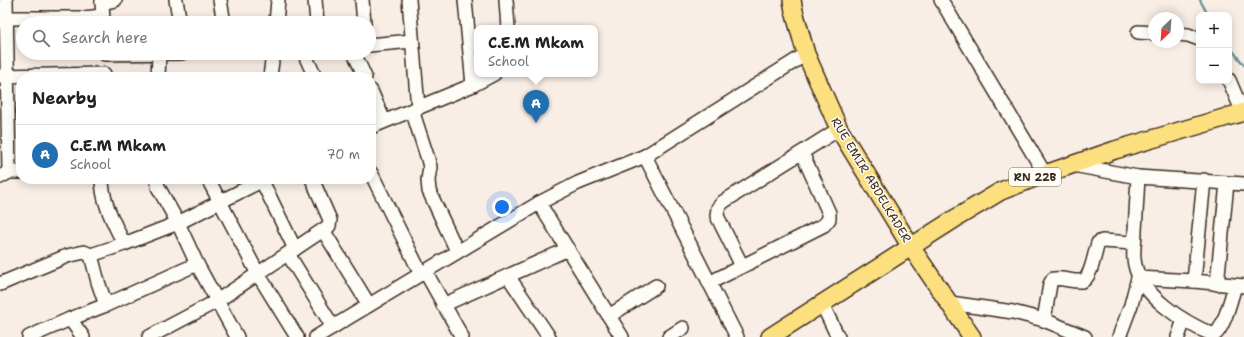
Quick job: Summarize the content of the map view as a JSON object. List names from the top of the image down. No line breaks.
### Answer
{"streets":{"main road":["RN 22B","RUE EMIR ABDELKADER"]},"crossings":[["RN 22B","RUE EMIR ABDELKADER"]],"north":"bottom left","page":{"map_buttons":["+","−"],"search":"Search here","popup":["C.E.M Mkam","School"],"heading":"Nearby","pins":"A","list":[{"mark":"A","name":"C.E.M Mkam","note":"School","value":"70 m"}]}}
